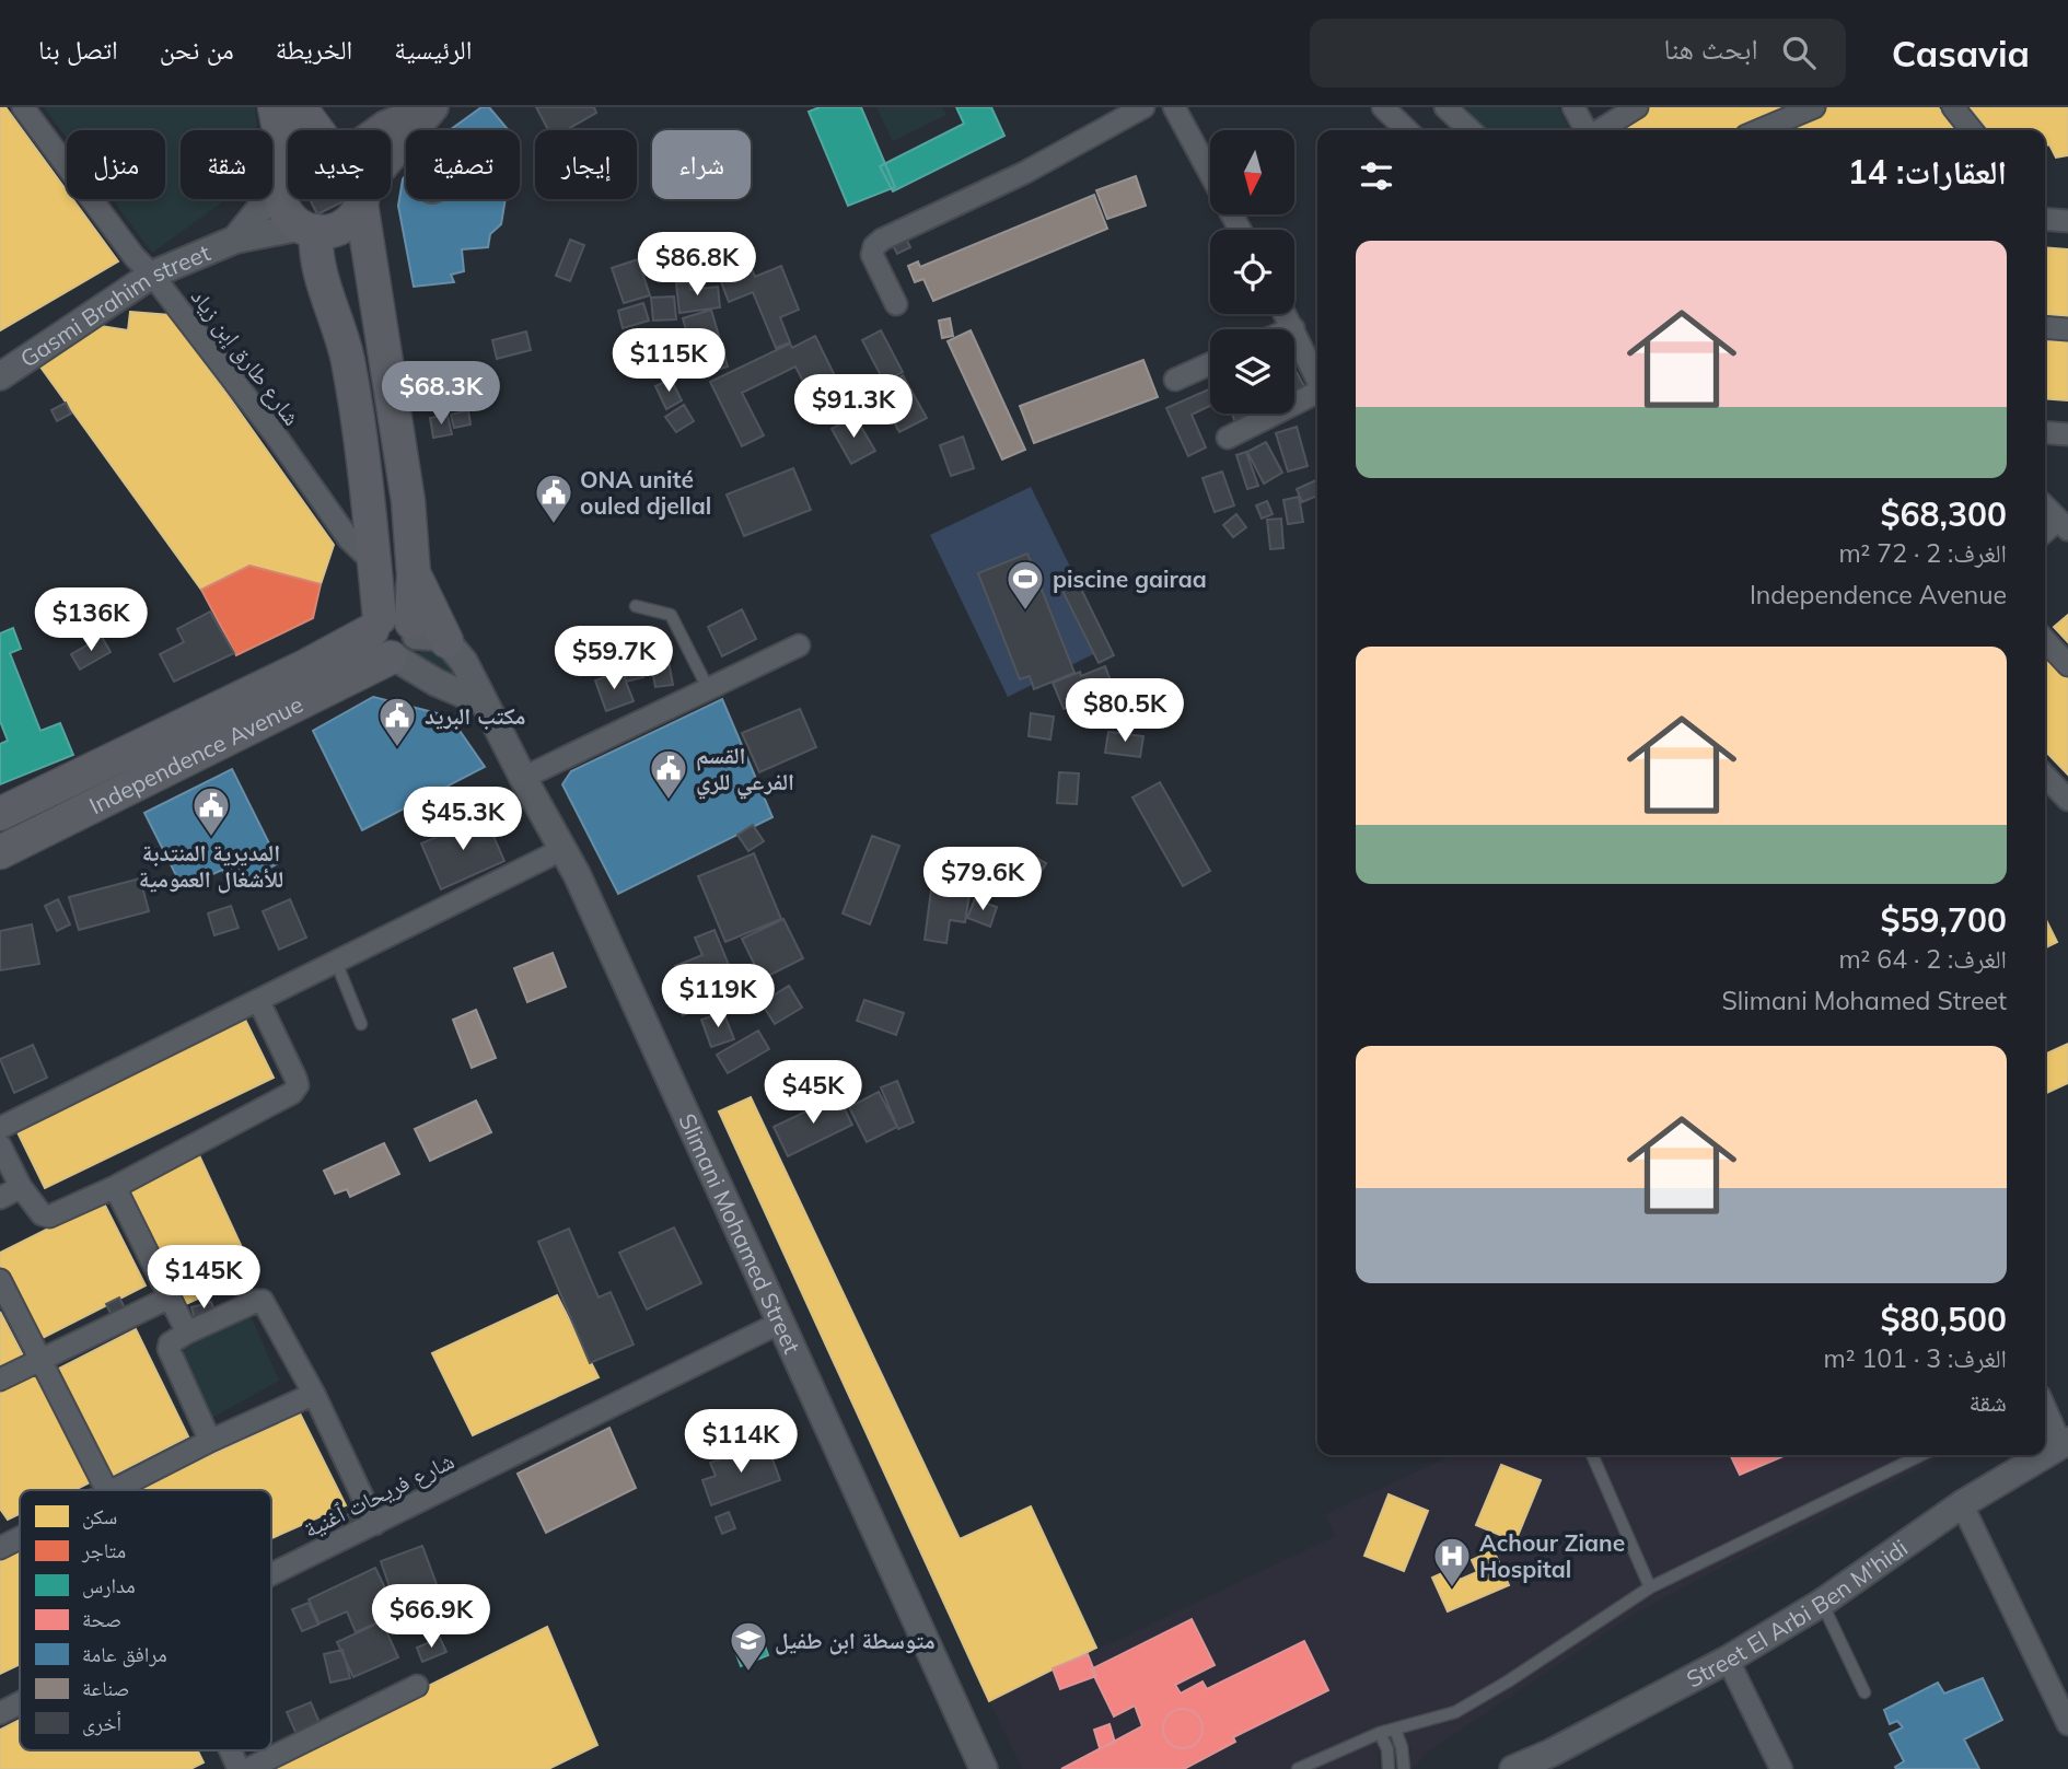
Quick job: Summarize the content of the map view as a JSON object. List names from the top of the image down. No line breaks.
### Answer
{"streets":{"main road":["Independence Avenue"],"street":["Gasmi Brahim street","شارع طارق إبن زياد","Slimani Mohamed Street","شارع فريحات ٱغنية","Street El Arbi Ben M'hidi"]},"crossings":[["Gasmi Brahim street","شارع طارق إبن زياد"],["Independence Avenue","Slimani Mohamed Street"],["Slimani Mohamed Street","شارع فريحات ٱغنية"]],"places":{"public building":["ONA unité ouled djellal","مكتب البريد","القسم الفرعي للري","المديرية المنتدبة للأشغال العمومية"],"sports":["piscine gairaa"],"hospital":["Achour Ziane Hospital"],"school or university":["متوسطة ابن طفيل"]},"legend":["سكن","متاجر","مدارس","صحة","مرافق عامة","صناعة","أخرى"],"north":"bottom","page":{"header":"Casavia","search":"ابحث هنا","nav":["الرئيسية","الخريطة","من نحن","اتصل بنا"],"chip":["شراء","إيجار","تصفية","جديد","شقة","منزل"],"heading":"العقارات: 14","list":[{"name":"$68,300","note":"الغرف: 2 · 72 m² · Independence Avenue"},{"name":"$59,700","note":"الغرف: 2 · 64 m² · Slimani Mohamed Street"},{"name":"$80,500","note":"الغرف: 3 · 101 m² · شقة"}],"price":["$86.8K","$115K","$68.3K","$91.3K","$136K","$59.7K","$80.5K","$45.3K","$79.6K","$119K","$45K","$145K","$114K","$66.9K"]}}
